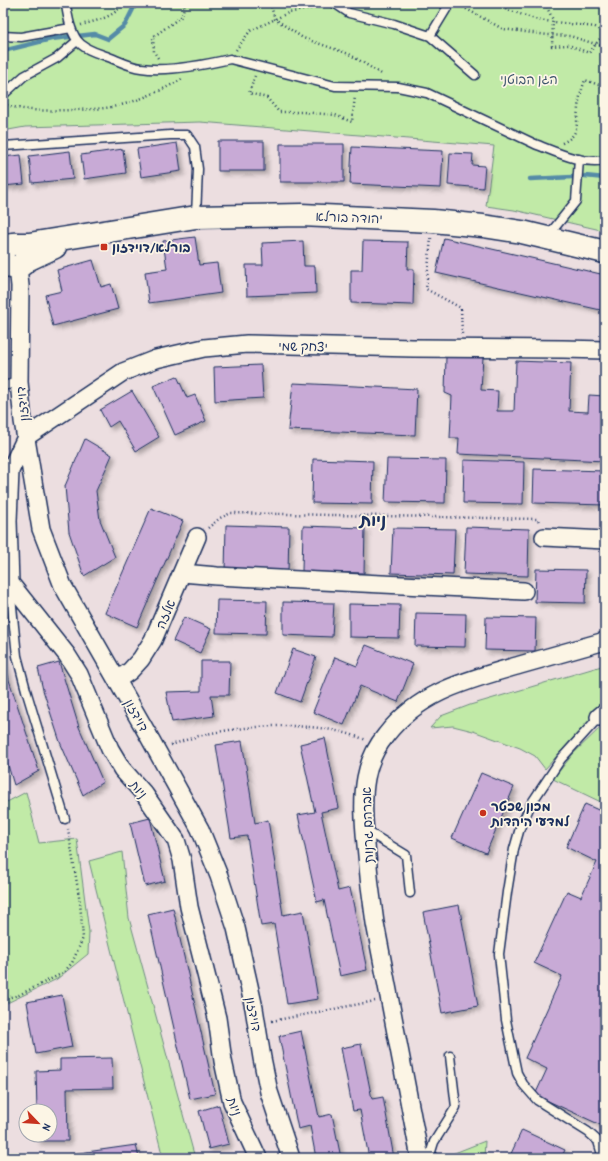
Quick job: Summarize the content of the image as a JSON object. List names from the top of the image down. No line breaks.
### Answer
{"streets":{"street":["יהודה בורלא","יצחק שמי","דוידזון","אלזה","ניות","אברהם גרנות"]},"crossings":[["יהודה בורלא","דוידזון"],["יצחק שמי","דוידזון"],["דוידזון","אלזה"]],"districts":["ניות"],"parks":["הגן הבוטני"],"places":{"transit":["בורלא/דוידזון"],"other":["מכון שכטר למדעי היהדות"]},"north":"bottom right"}
